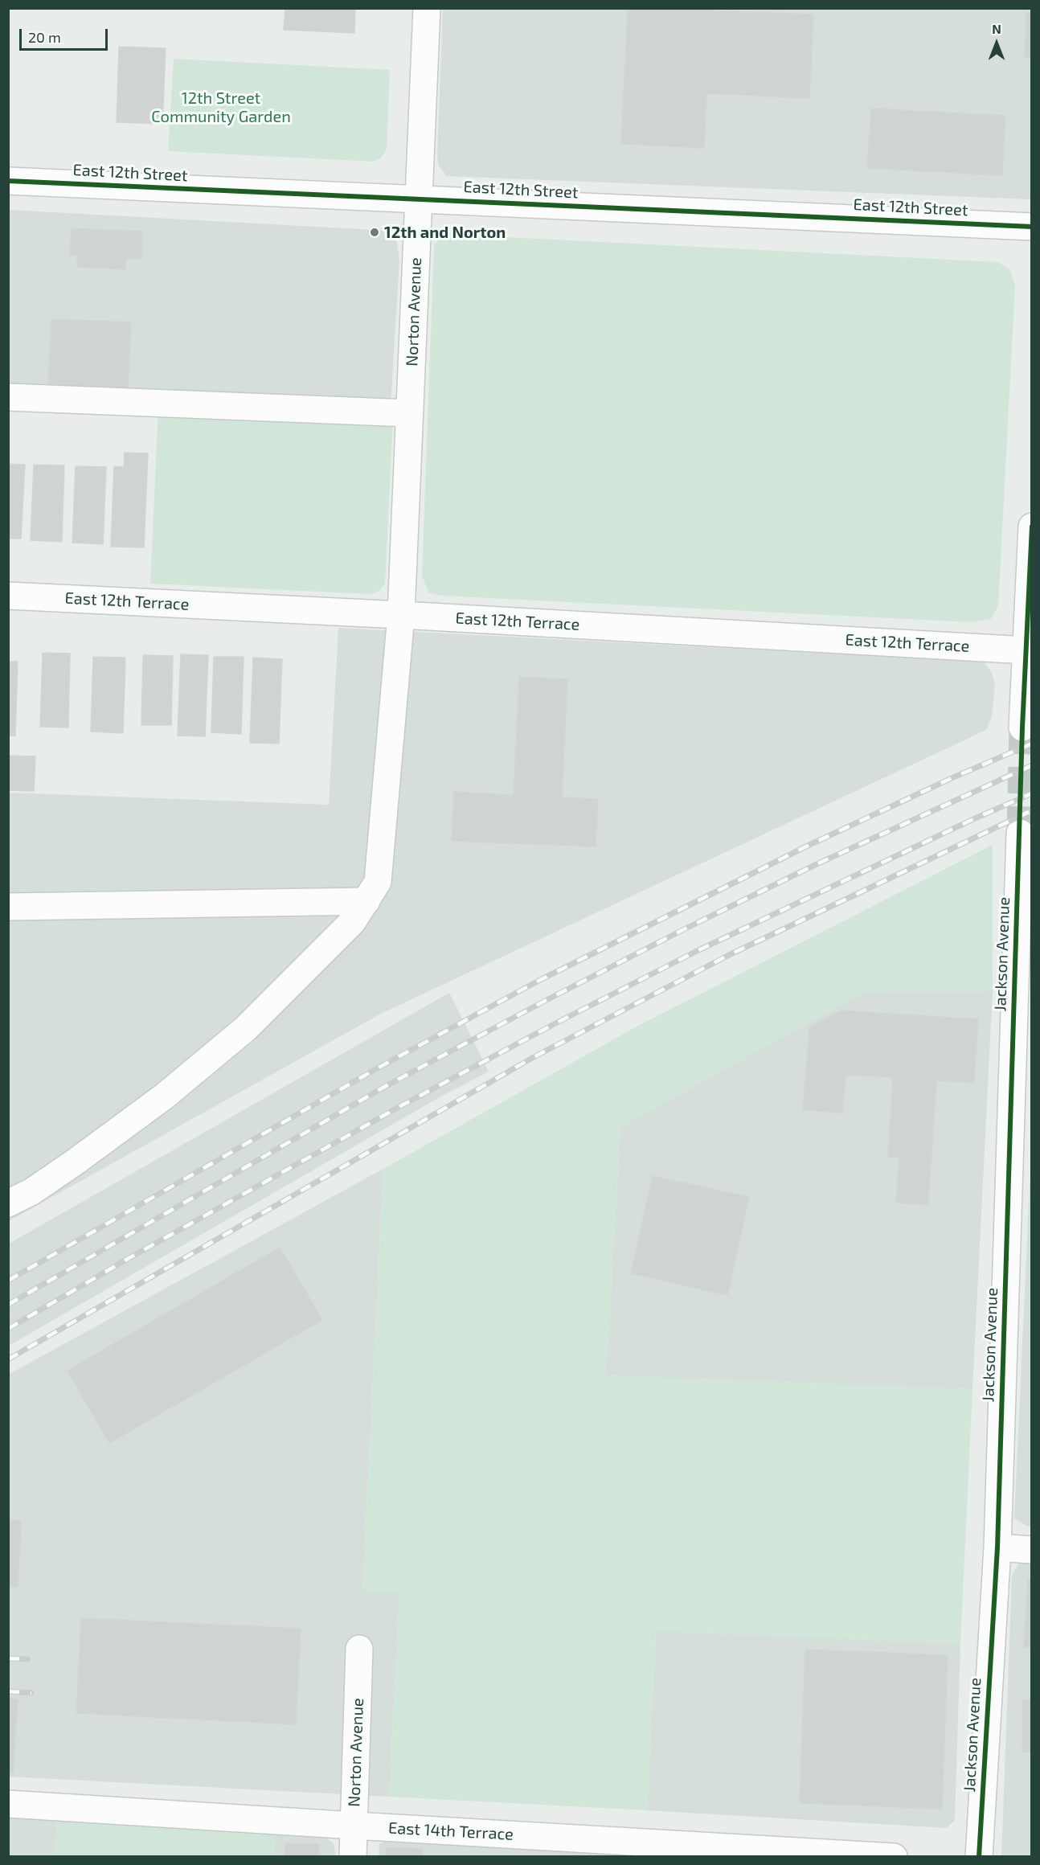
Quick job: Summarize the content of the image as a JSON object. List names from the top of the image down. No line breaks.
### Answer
{"streets":{"street":["East 12th Street","Norton Avenue","East 12th Terrace","Jackson Avenue","East 14th Terrace"]},"crossings":[["East 12th Street","Norton Avenue"],["Norton Avenue","East 12th Terrace"],["Norton Avenue","East 14th Terrace"]],"parks":["12th Street Community Garden"],"places":["12th and Norton"],"scale_bar":"20 m","north":"top"}
